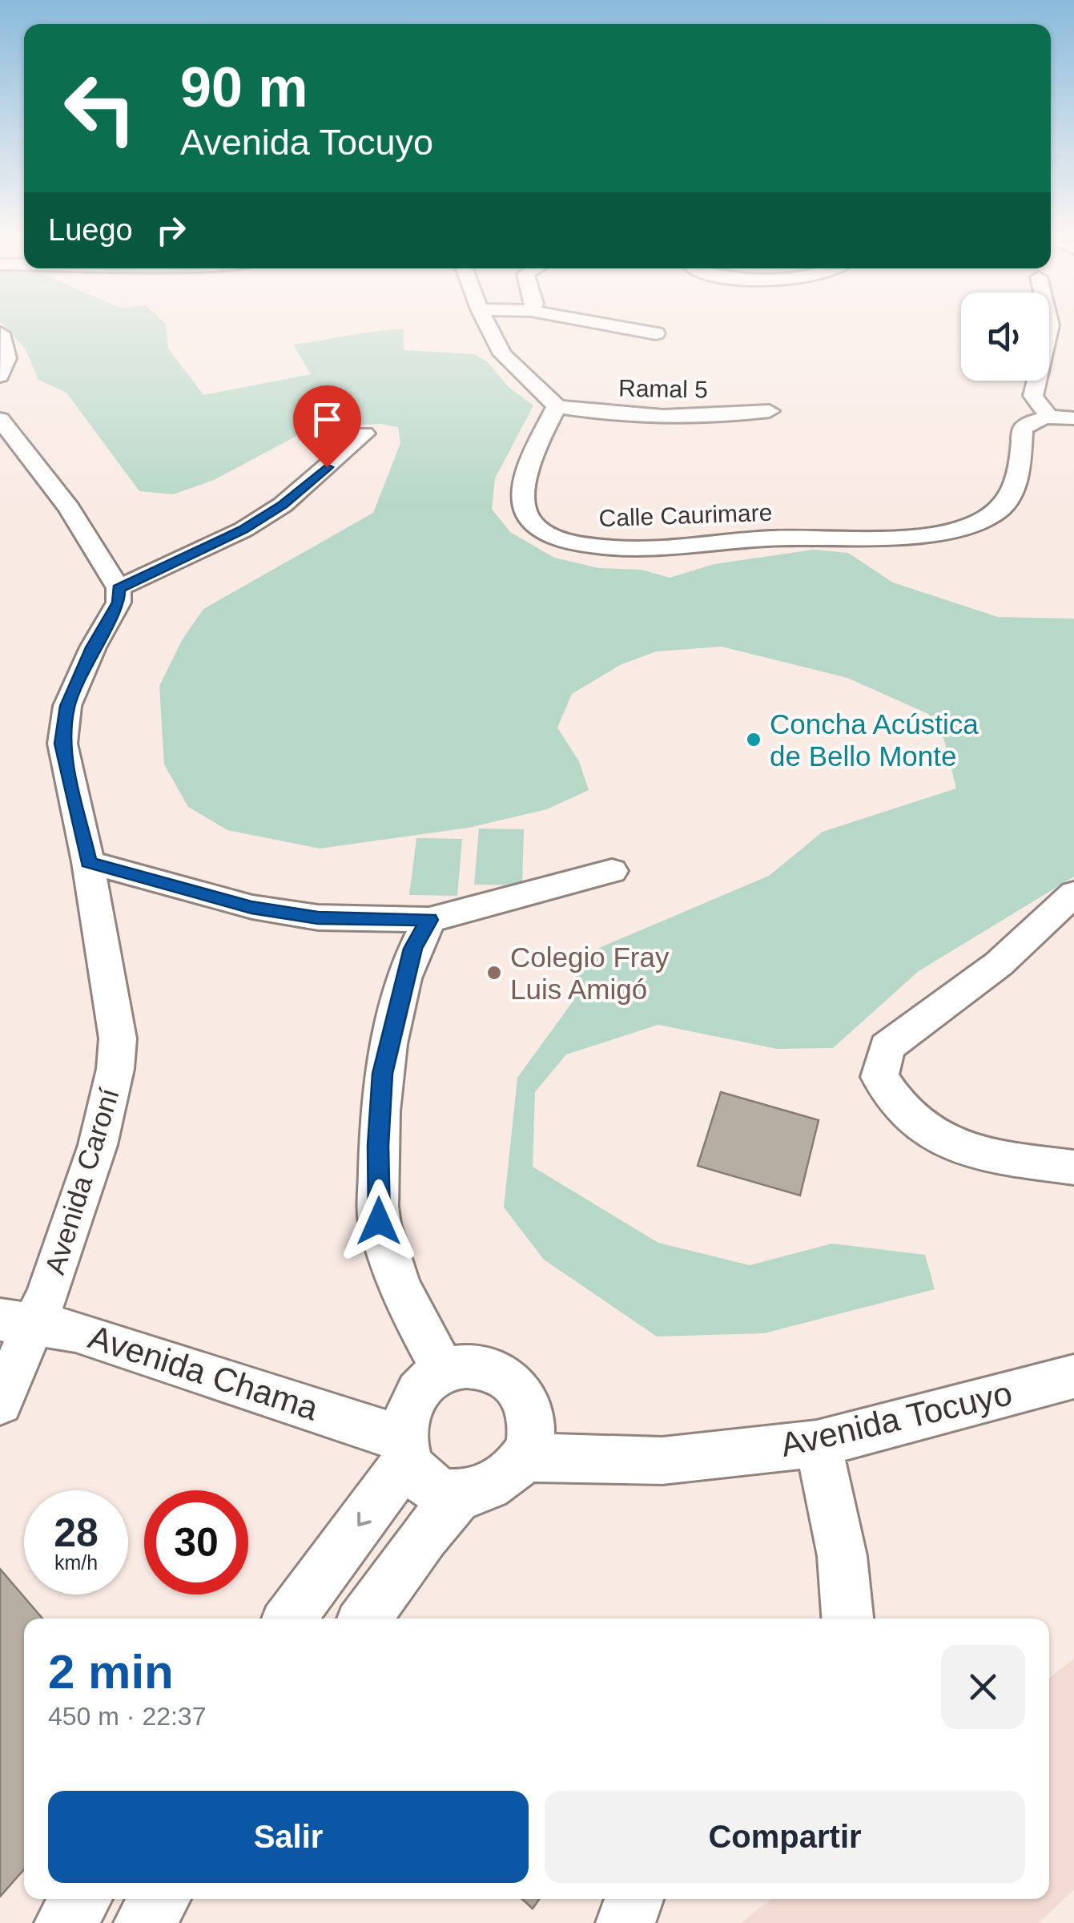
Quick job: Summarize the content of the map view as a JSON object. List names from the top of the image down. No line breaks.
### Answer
{"streets":{"street":["Ramal 5","Calle Caurimare","Avenida Caroní","Avenida Chama","Avenida Tocuyo"]},"crossings":[["Ramal 5","Calle Caurimare"],["Avenida Caroní","Avenida Chama"],["Avenida Chama","Avenida Tocuyo"]],"places":["Concha Acústica de Bello Monte","Colegio Fray Luis Amigó"],"page":{"turn":["90 m","Avenida Tocuyo"],"then":"Luego","speed":"28 km/h","limit":"30","heading":["2 min","450 m · 22:37"],"buttons":["Salir","Compartir"]}}
